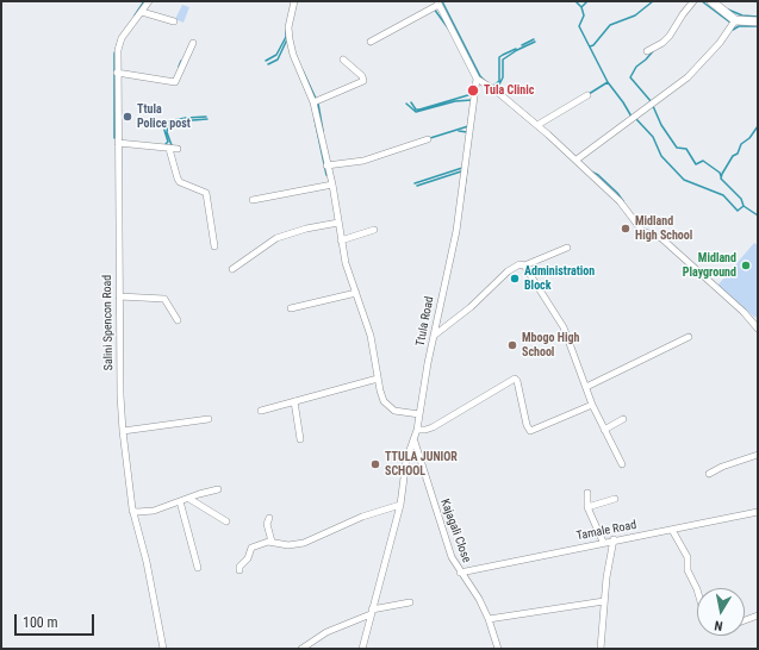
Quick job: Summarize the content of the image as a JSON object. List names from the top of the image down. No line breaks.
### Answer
{"streets":{"street":["Ttula Road","Salini Spencon Road","Kajagali Close","Tamale Road"]},"crossings":[["Ttula Road","Kajagali Close"],["Kajagali Close","Tamale Road"]],"places":["Tula Clinic","Ttula Police post","Midland High School","Midland Playground","Administration Block","Mbogo High School","TTULA JUNIOR SCHOOL"],"scale_bar":"100 m","north":"bottom"}
